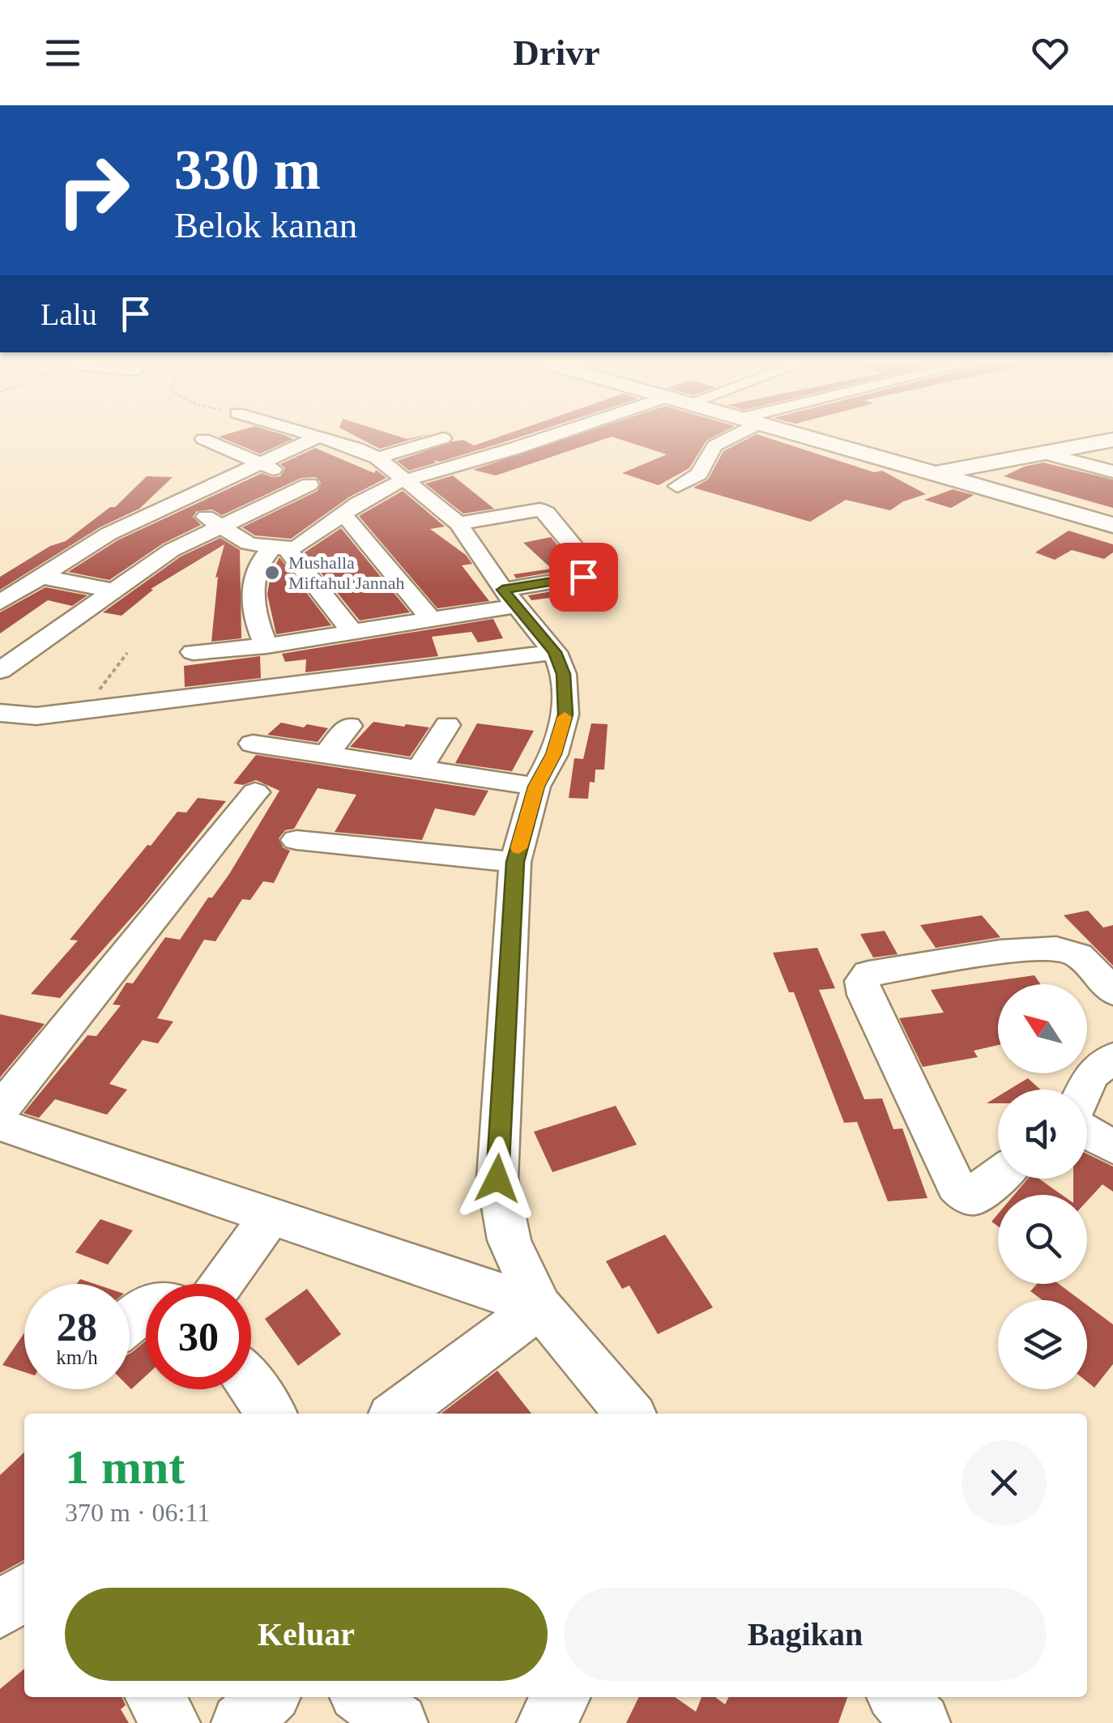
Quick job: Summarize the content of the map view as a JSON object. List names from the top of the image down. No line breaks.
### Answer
{"places":["Mushalla Miftahul Jannah"],"north":"top left","page":{"header":"Drivr","turn":["330 m","Belok kanan"],"then":"Lalu","speed":"28 km/h","limit":"30","heading":["1 mnt","370 m · 06:11"],"buttons":["Keluar","Bagikan"]}}
